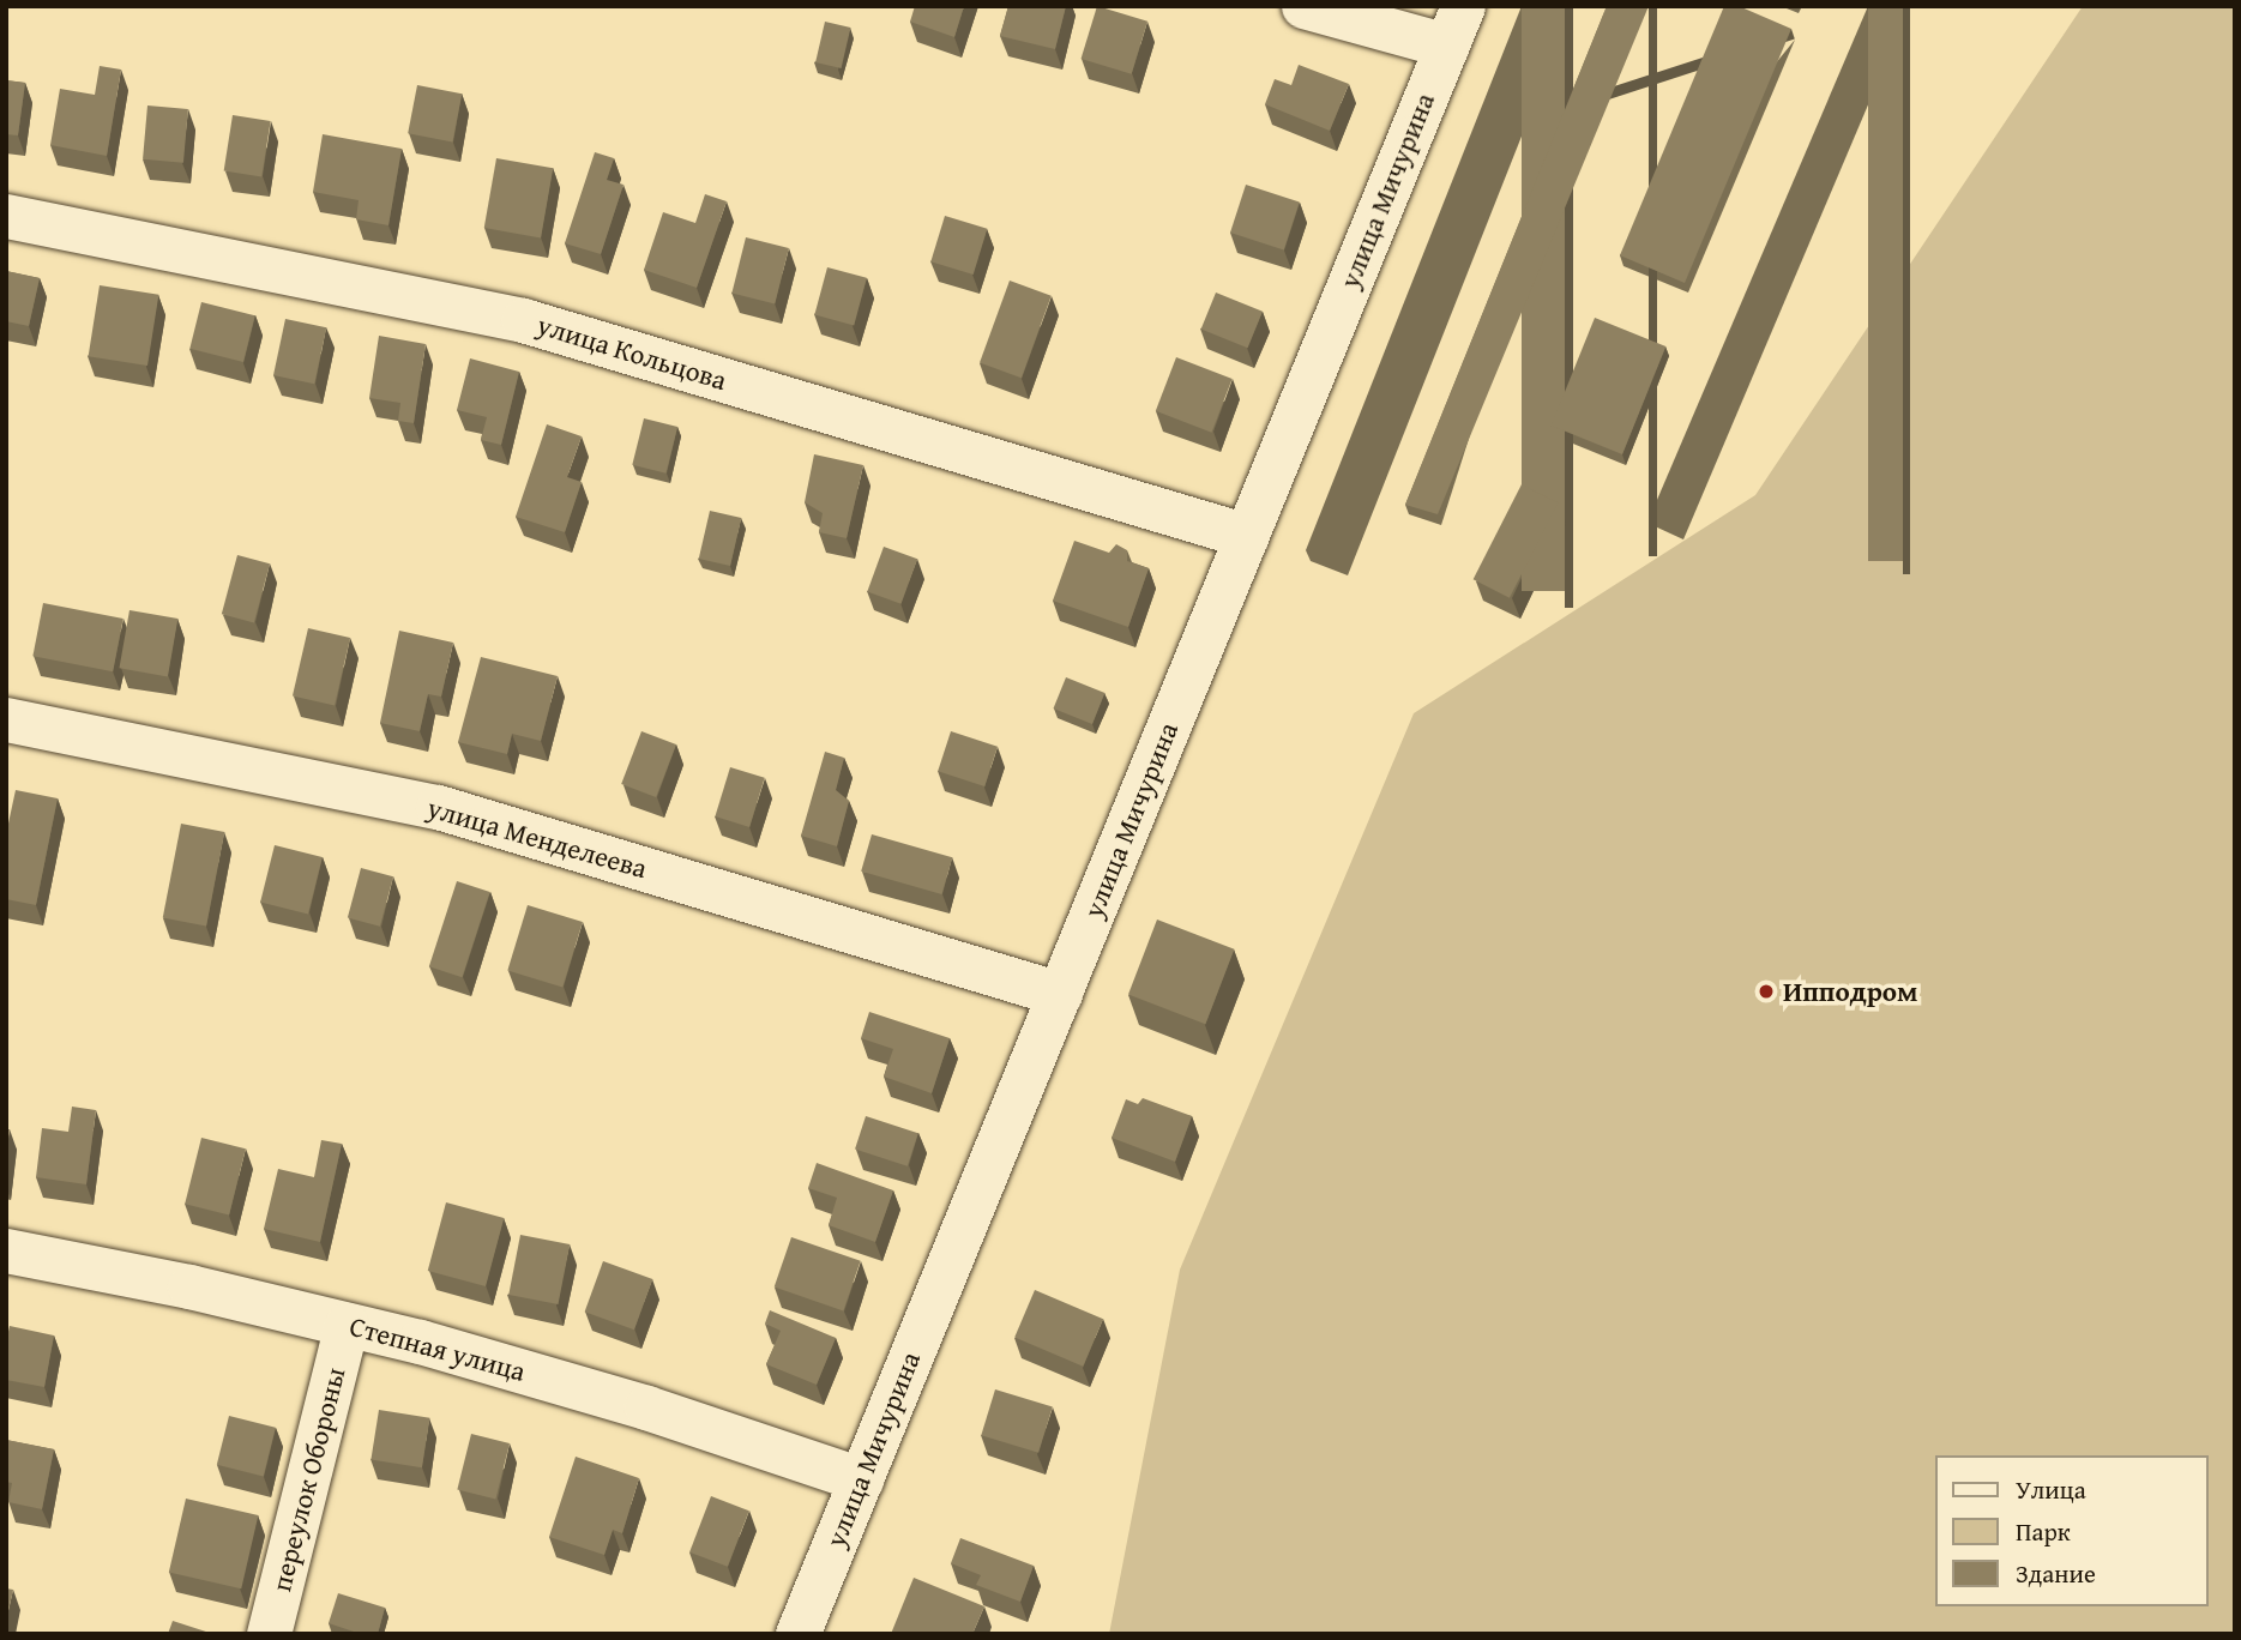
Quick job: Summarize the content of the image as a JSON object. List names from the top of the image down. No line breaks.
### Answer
{"streets":{"street":["улица Мичурина","улица Кольцова","улица Менделеева","Степная улица","переулок Обороны"]},"crossings":[["улица Мичурина","улица Кольцова"],["улица Мичурина","улица Менделеева"],["улица Мичурина","Степная улица"],["Степная улица","переулок Обороны"]],"places":["Ипподром"],"legend":["Улица","Парк","Здание"]}
